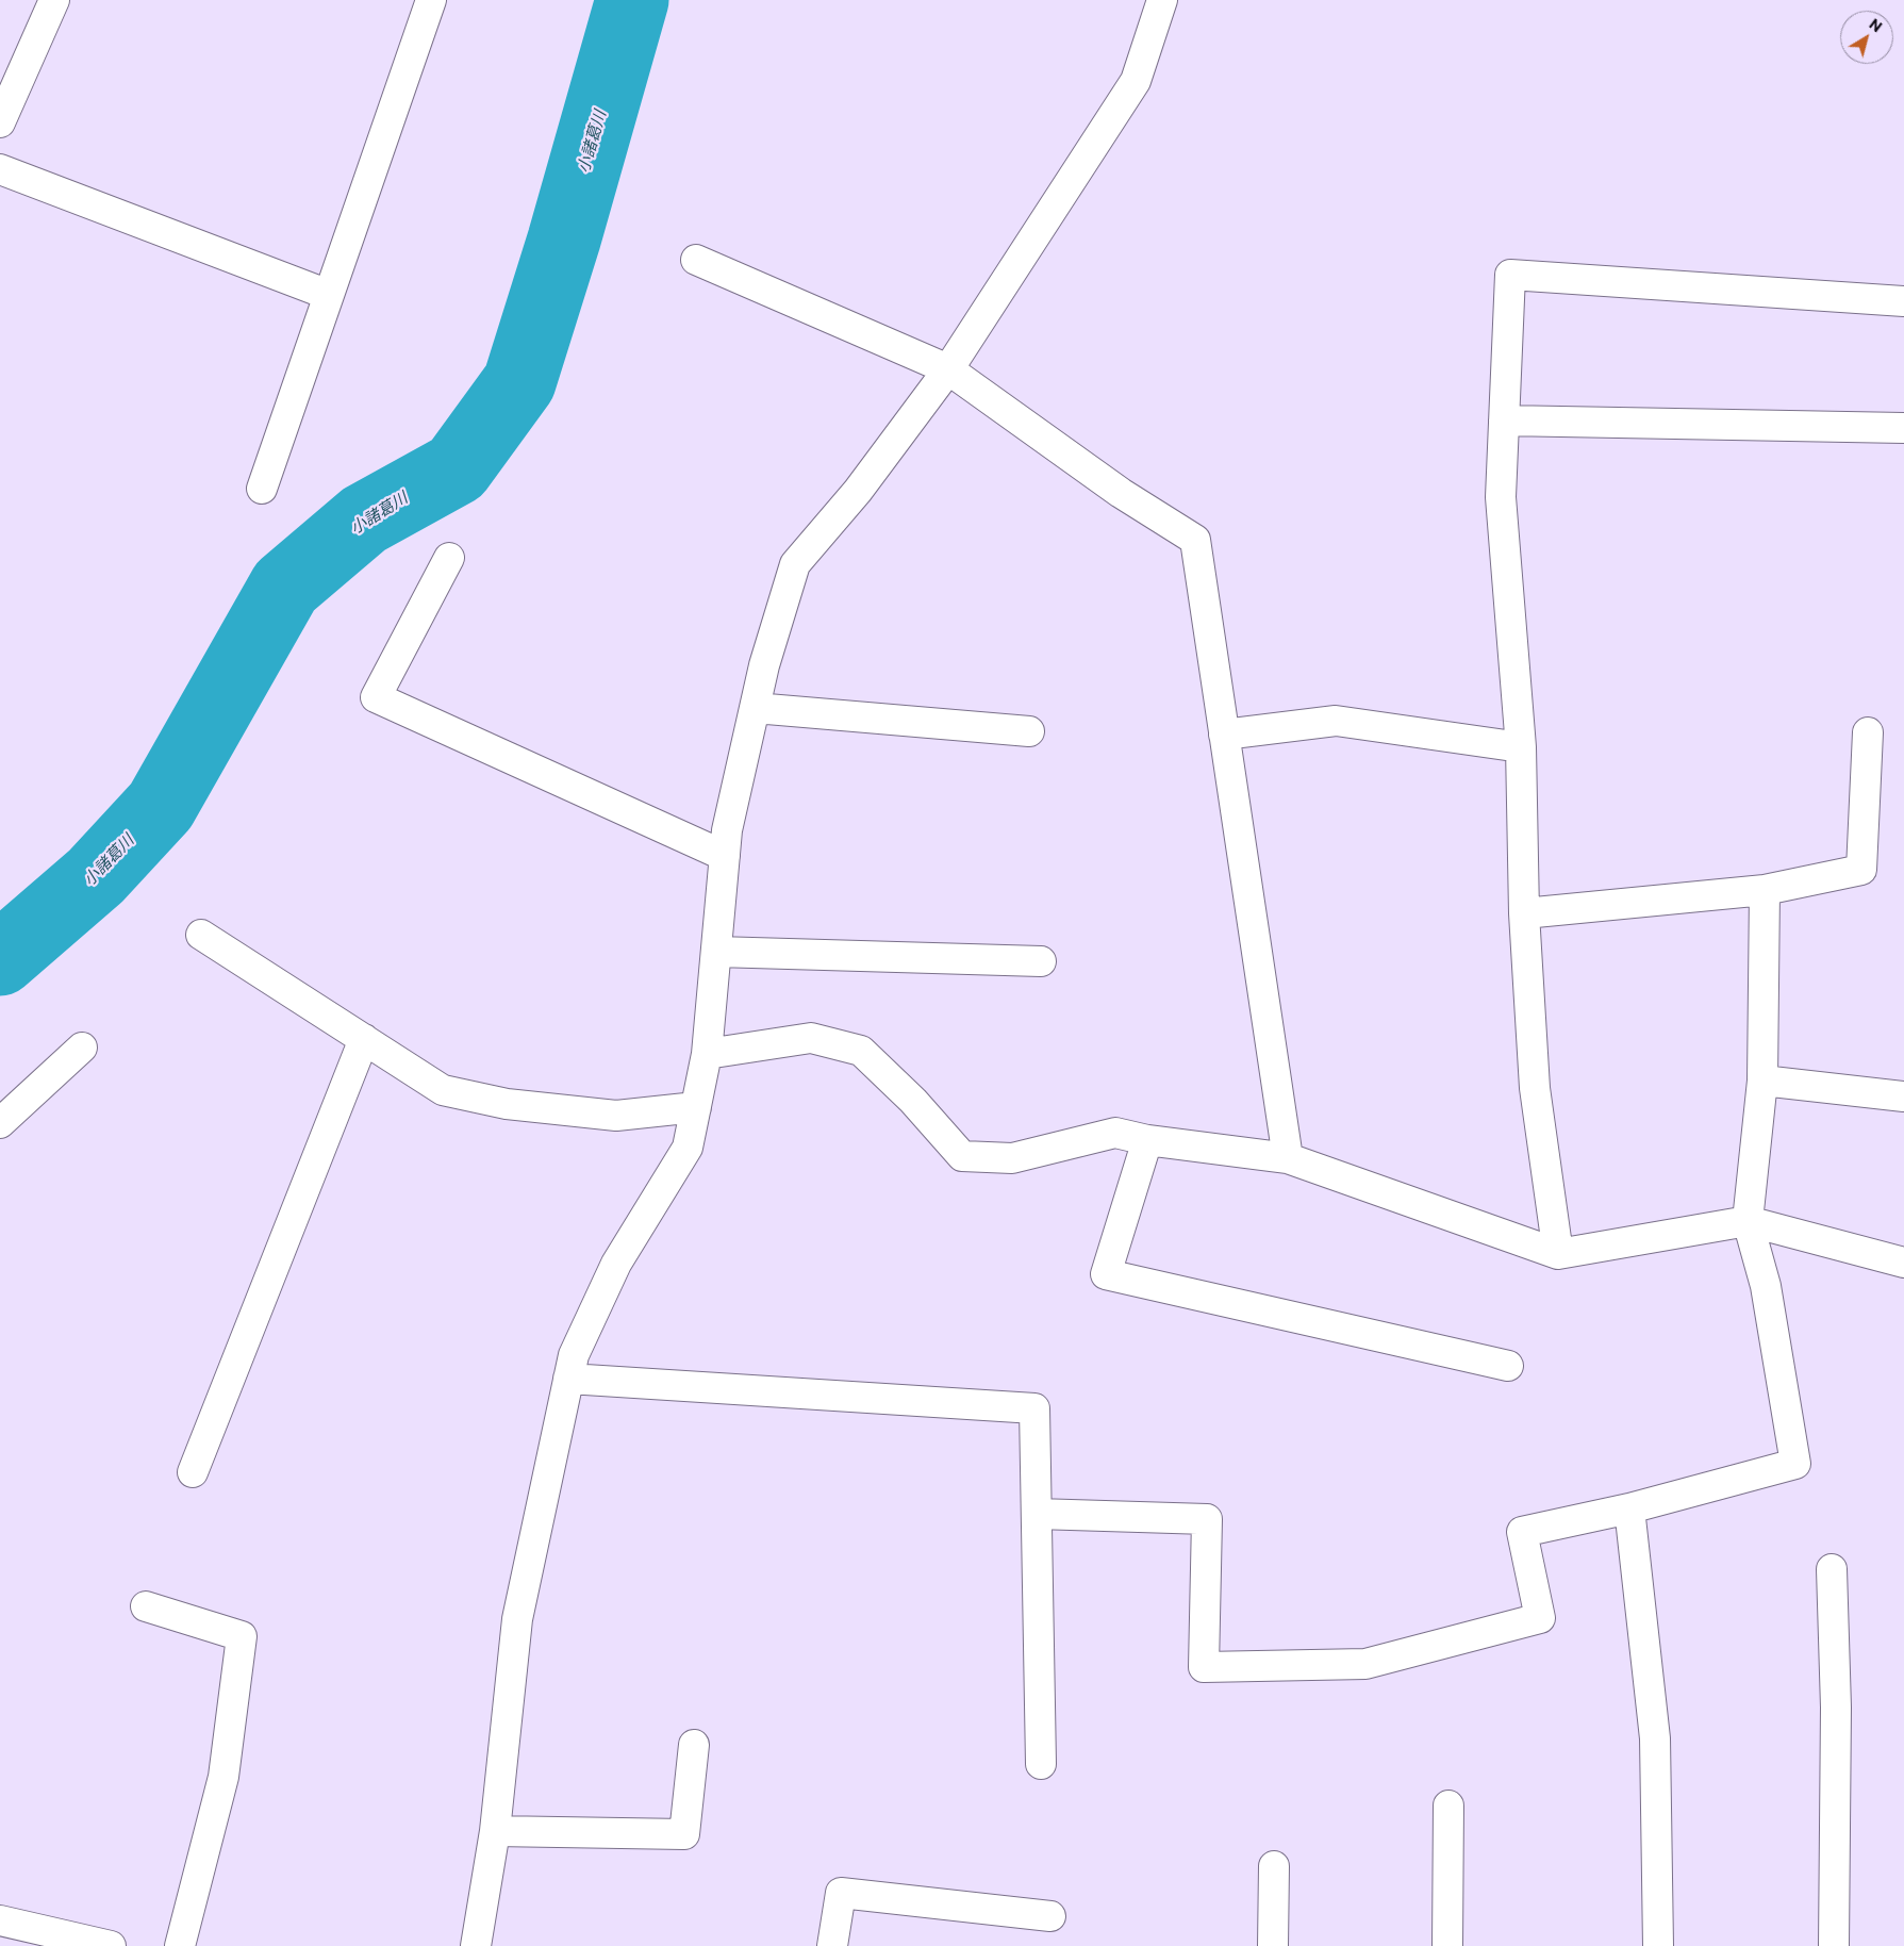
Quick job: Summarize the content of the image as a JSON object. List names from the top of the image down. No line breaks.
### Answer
{"water":["小諸葛川"],"north":"top right"}
